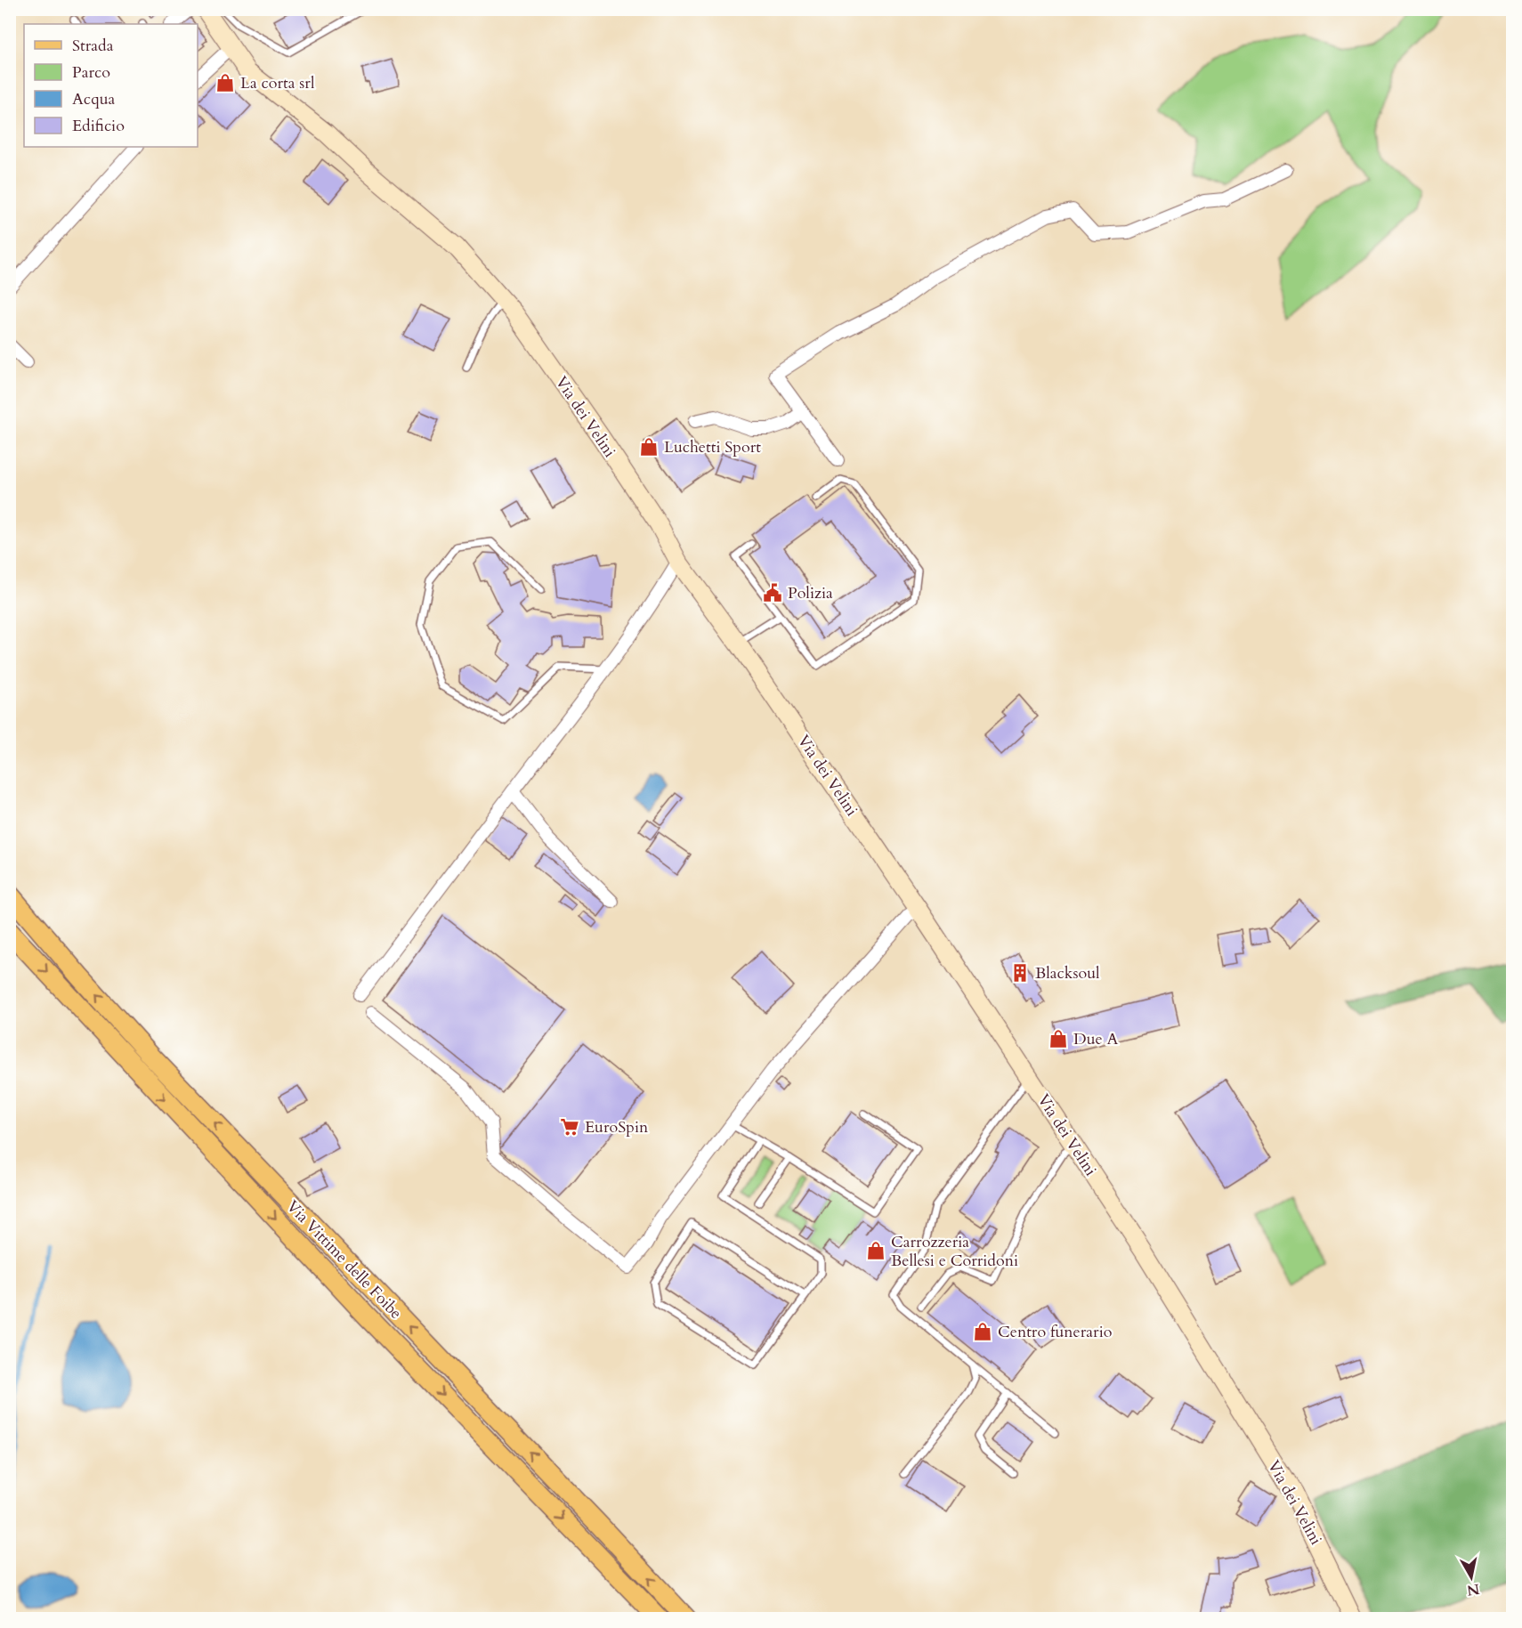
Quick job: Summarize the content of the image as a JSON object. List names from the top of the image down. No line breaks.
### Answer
{"streets":{"main road":["Via Vittime delle Foibe"],"street":["Via dei Velini"]},"places":{"shop":["La corta srl","Luchetti Sport","Due A","Carrozzeria Bellesi e Corridoni","Centro funerario"],"public building":["Polizia"],"building":["Blacksoul"],"supermarket":["EuroSpin"]},"legend":["Strada","Parco","Acqua","Edificio"],"north":"bottom"}
